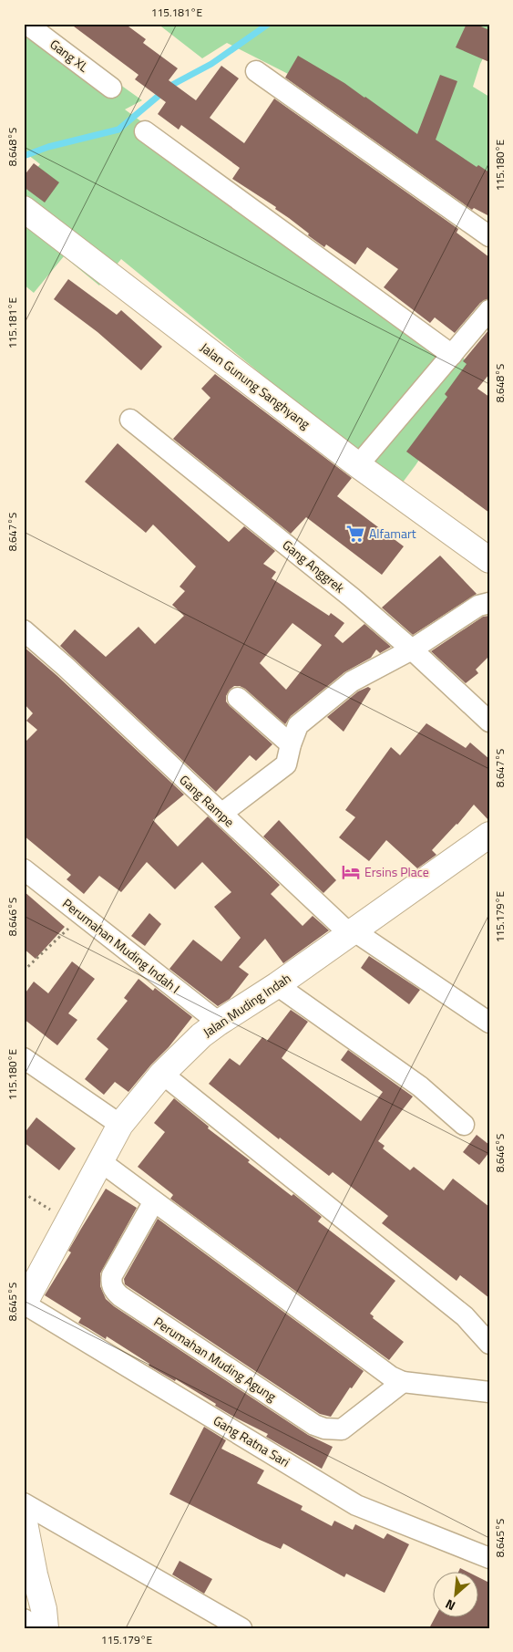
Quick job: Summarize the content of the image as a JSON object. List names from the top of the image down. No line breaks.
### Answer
{"streets":{"street":["Gang XL","Jalan Gunung Sanghyang","Gang Anggrek","Gang Rampe","Perumahan Muding Indah I","Jalan Muding Indah","Perumahan Muding Agung","Gang Ratna Sari"]},"crossings":[["Gang Rampe","Jalan Muding Indah"],["Perumahan Muding Indah I","Jalan Muding Indah"],["Jalan Muding Indah","Gang Ratna Sari"]],"places":{"supermarket":["Alfamart"],"hotel":["Ersins Place"]},"north":"bottom left","coordinates":["115.181°E","8.648°S","115.180°E","8.647°S","115.179°E","8.646°S","8.645°S"]}
